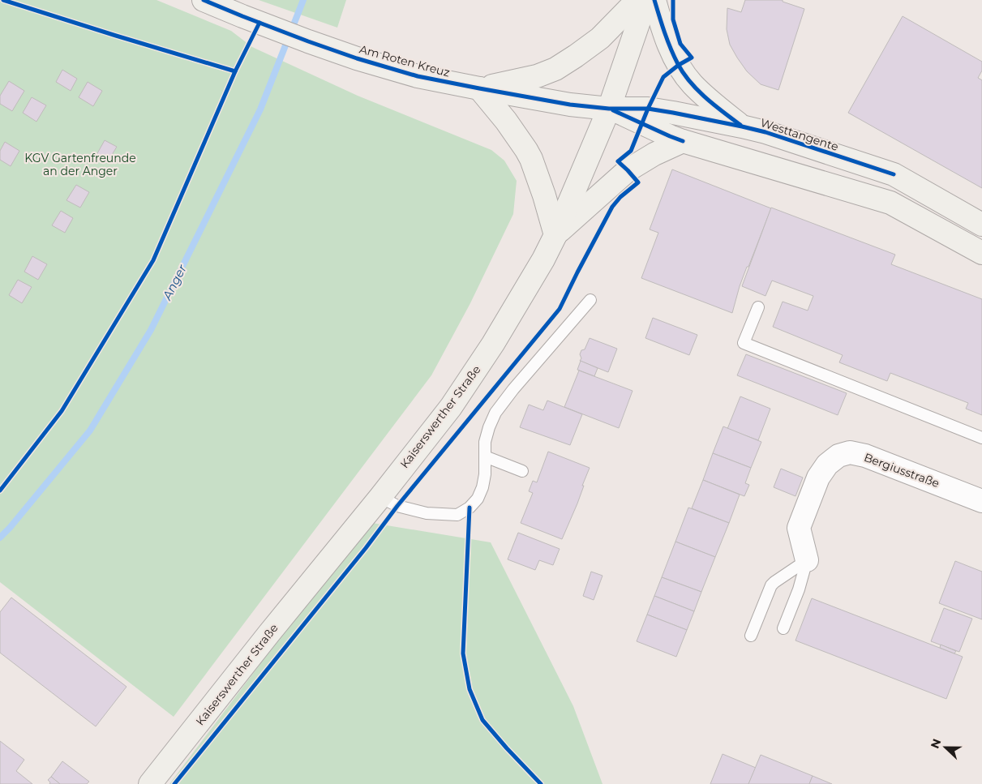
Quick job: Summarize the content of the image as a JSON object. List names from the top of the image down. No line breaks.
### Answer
{"streets":{"street":["Am Roten Kreuz","Westtangente","Kaiserswerther Straße","Bergiusstraße"]},"crossings":[["Am Roten Kreuz","Westtangente"],["Am Roten Kreuz","Kaiserswerther Straße"],["Westtangente","Kaiserswerther Straße"]],"water":["Anger"],"parks":["KGV Gartenfreunde an der Anger"],"north":"left"}
